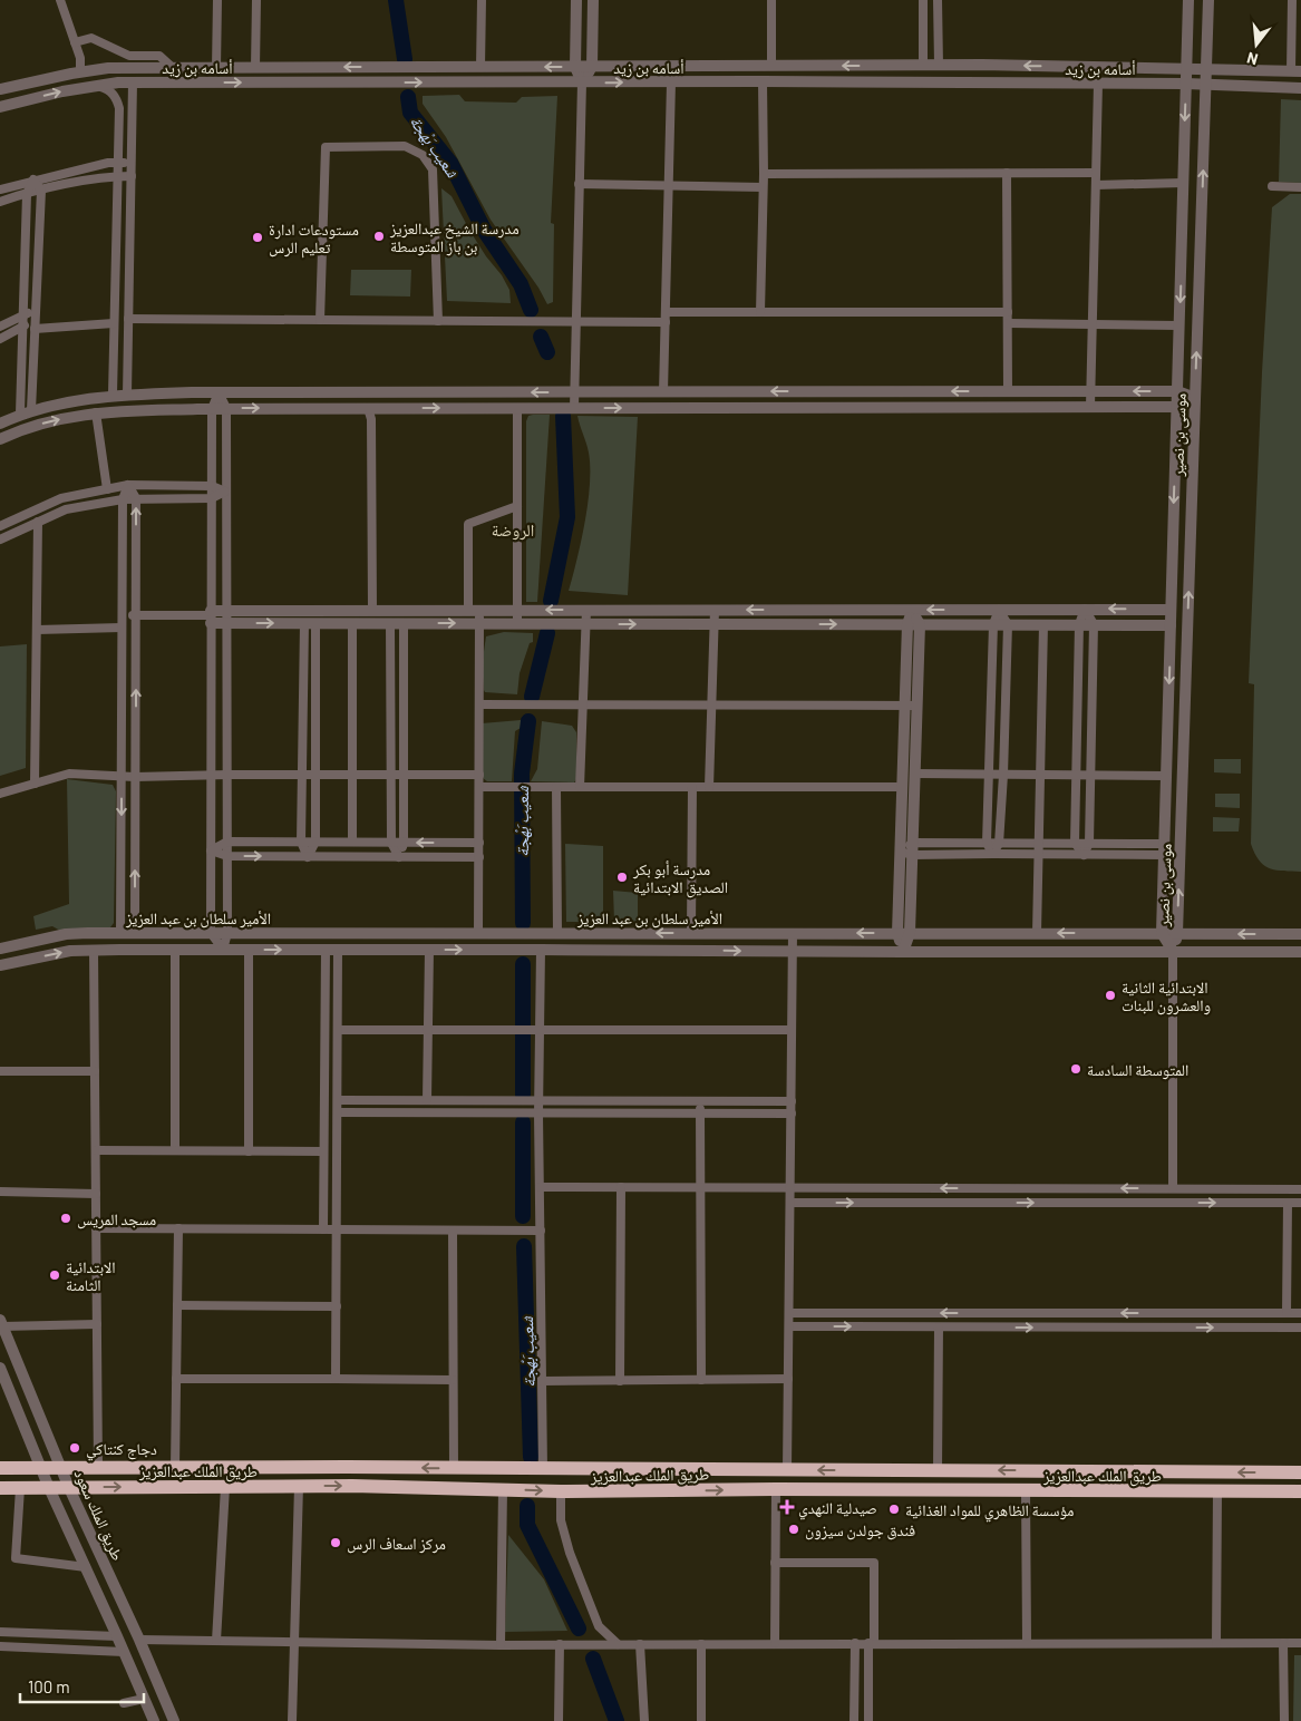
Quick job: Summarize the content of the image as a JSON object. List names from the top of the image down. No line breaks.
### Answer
{"streets":{"highway":["طريق الملك عبدالعزيز"],"street":["أسامه بن زيد","موسى بن نصير","الأمير سلطان بن عبد العزيز","طريق الملك سعود"]},"crossings":[["أسامه بن زيد","موسى بن نصير"],["موسى بن نصير","الأمير سلطان بن عبد العزيز"],["طريق الملك عبدالعزيز","طريق الملك سعود"]],"districts":["الروضة"],"water":["شعيب بَهْجة"],"places":{"other":["مدرسة الشيخ عبدالعزيز بن باز المتوسطة","مستودعات ادارة تعليم الرس","مدرسة أبو بكر الصديق الابتدائية","الابتدائية الثانية والعشرون للبنات","المتوسطة السادسة","مسجد المريس","الابتدائية الثامنة","دجاج كنتاكي","مؤسسة الظاهري للمواد الغذائية","فندق جولدن سيزون","مركز اسعاف الرس"],"health":["صيدلية النهدي"]},"scale_bar":"100 m","north":"bottom"}
